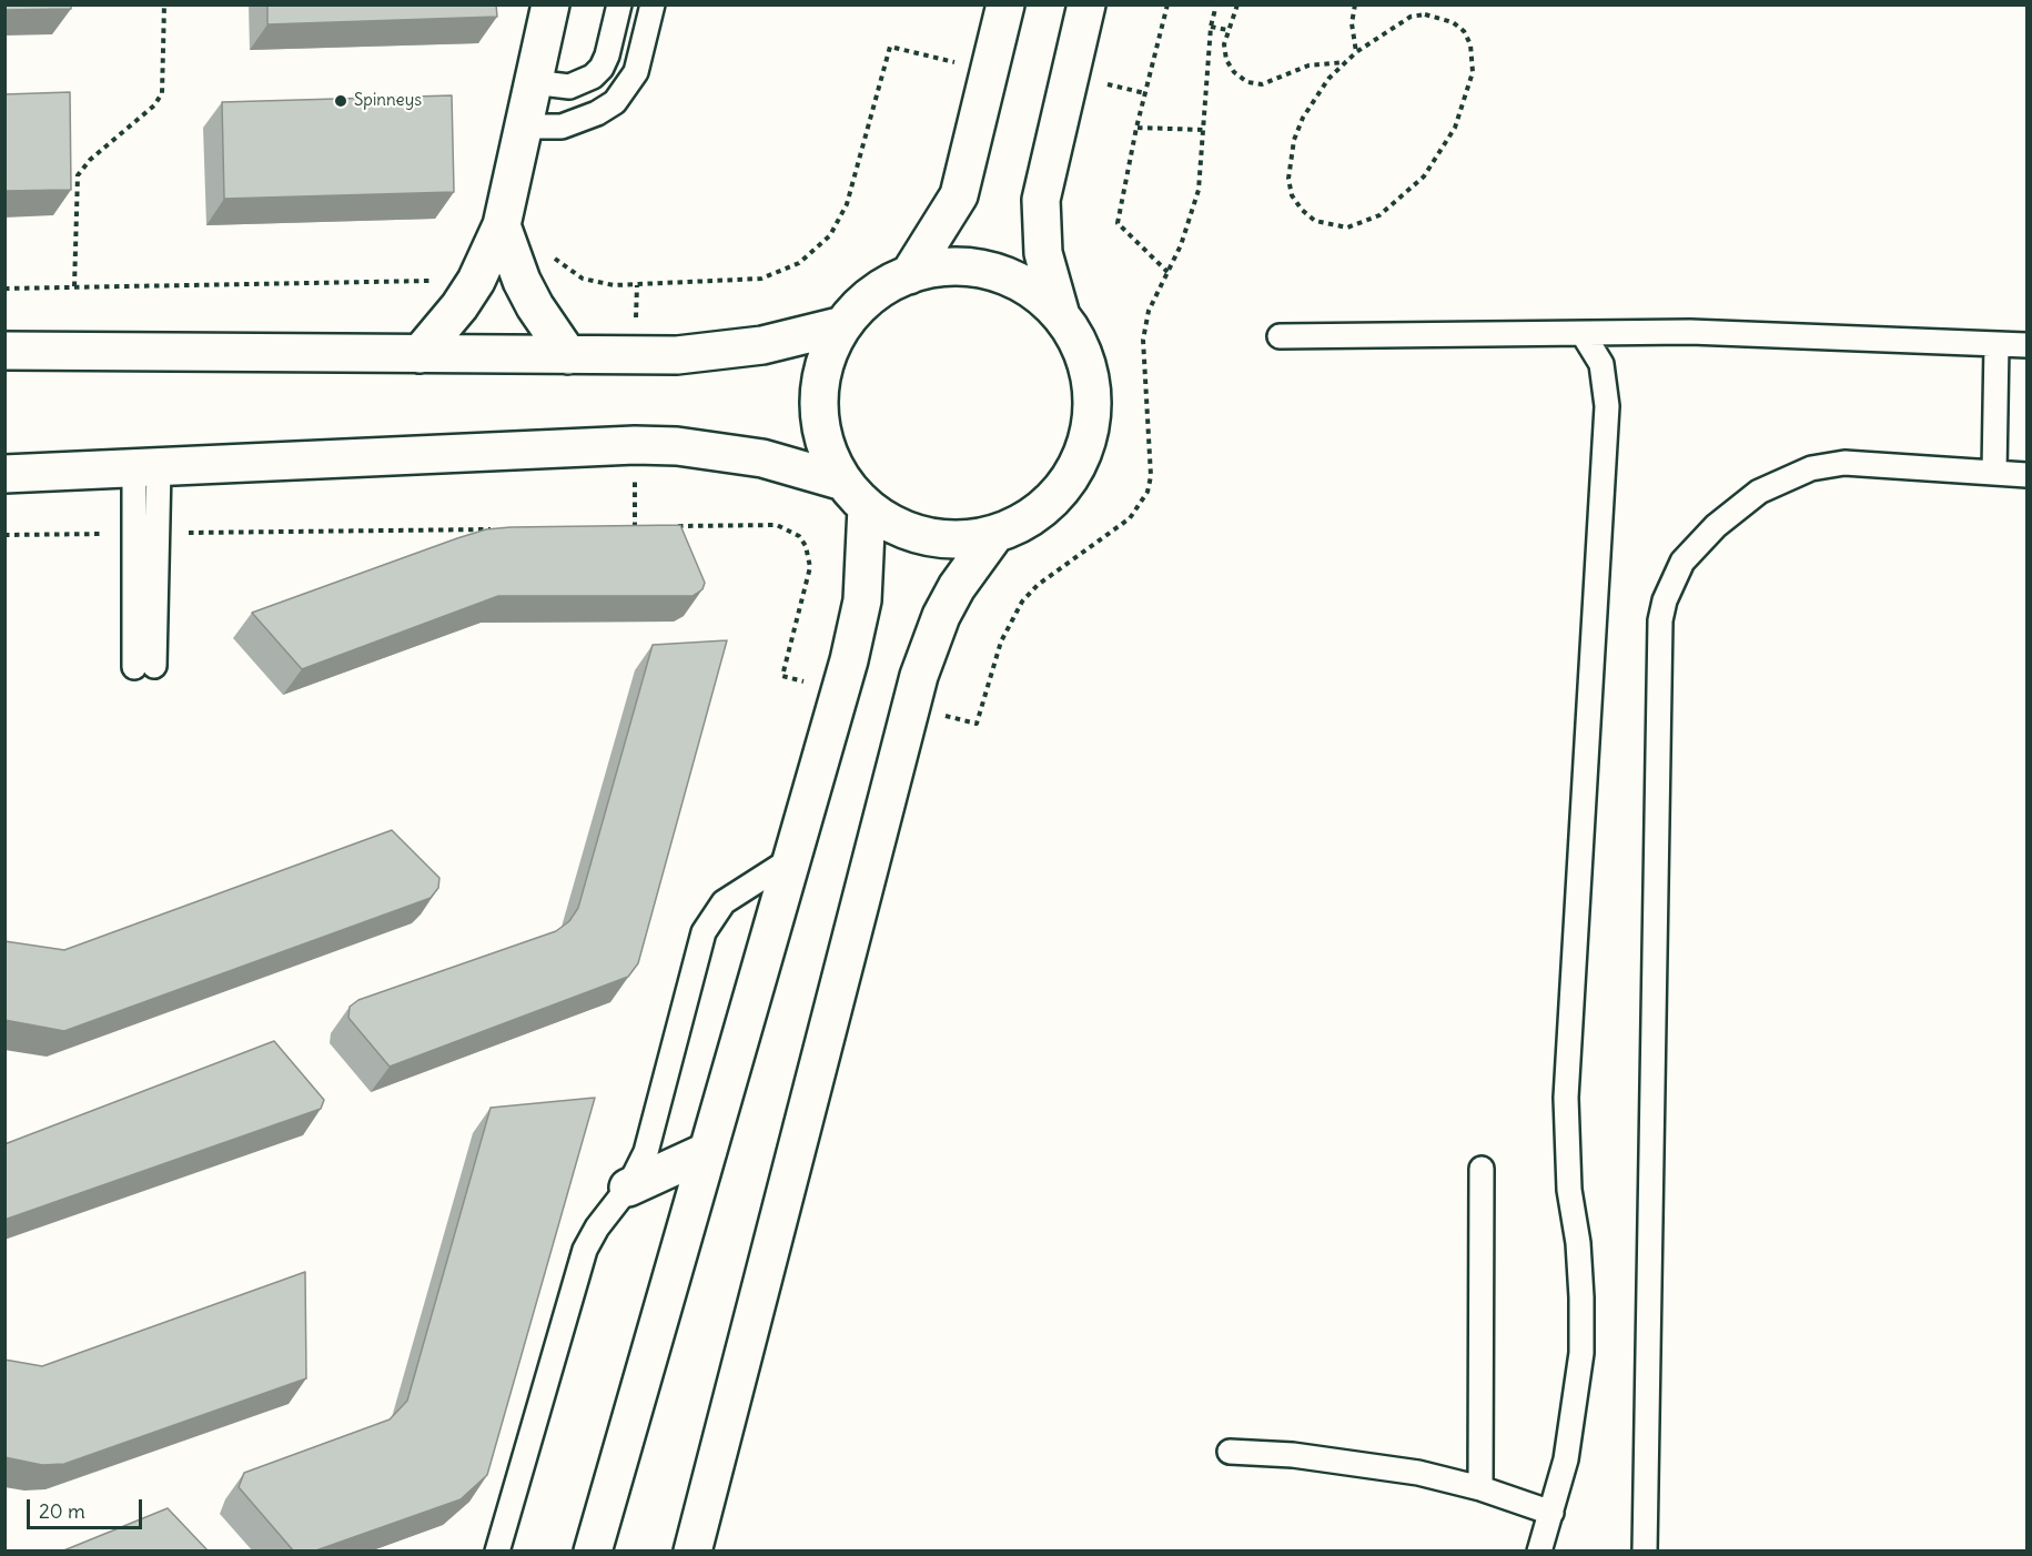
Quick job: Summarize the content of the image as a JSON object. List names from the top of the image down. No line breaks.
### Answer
{"places":["Spinneys"],"scale_bar":"20 m"}
